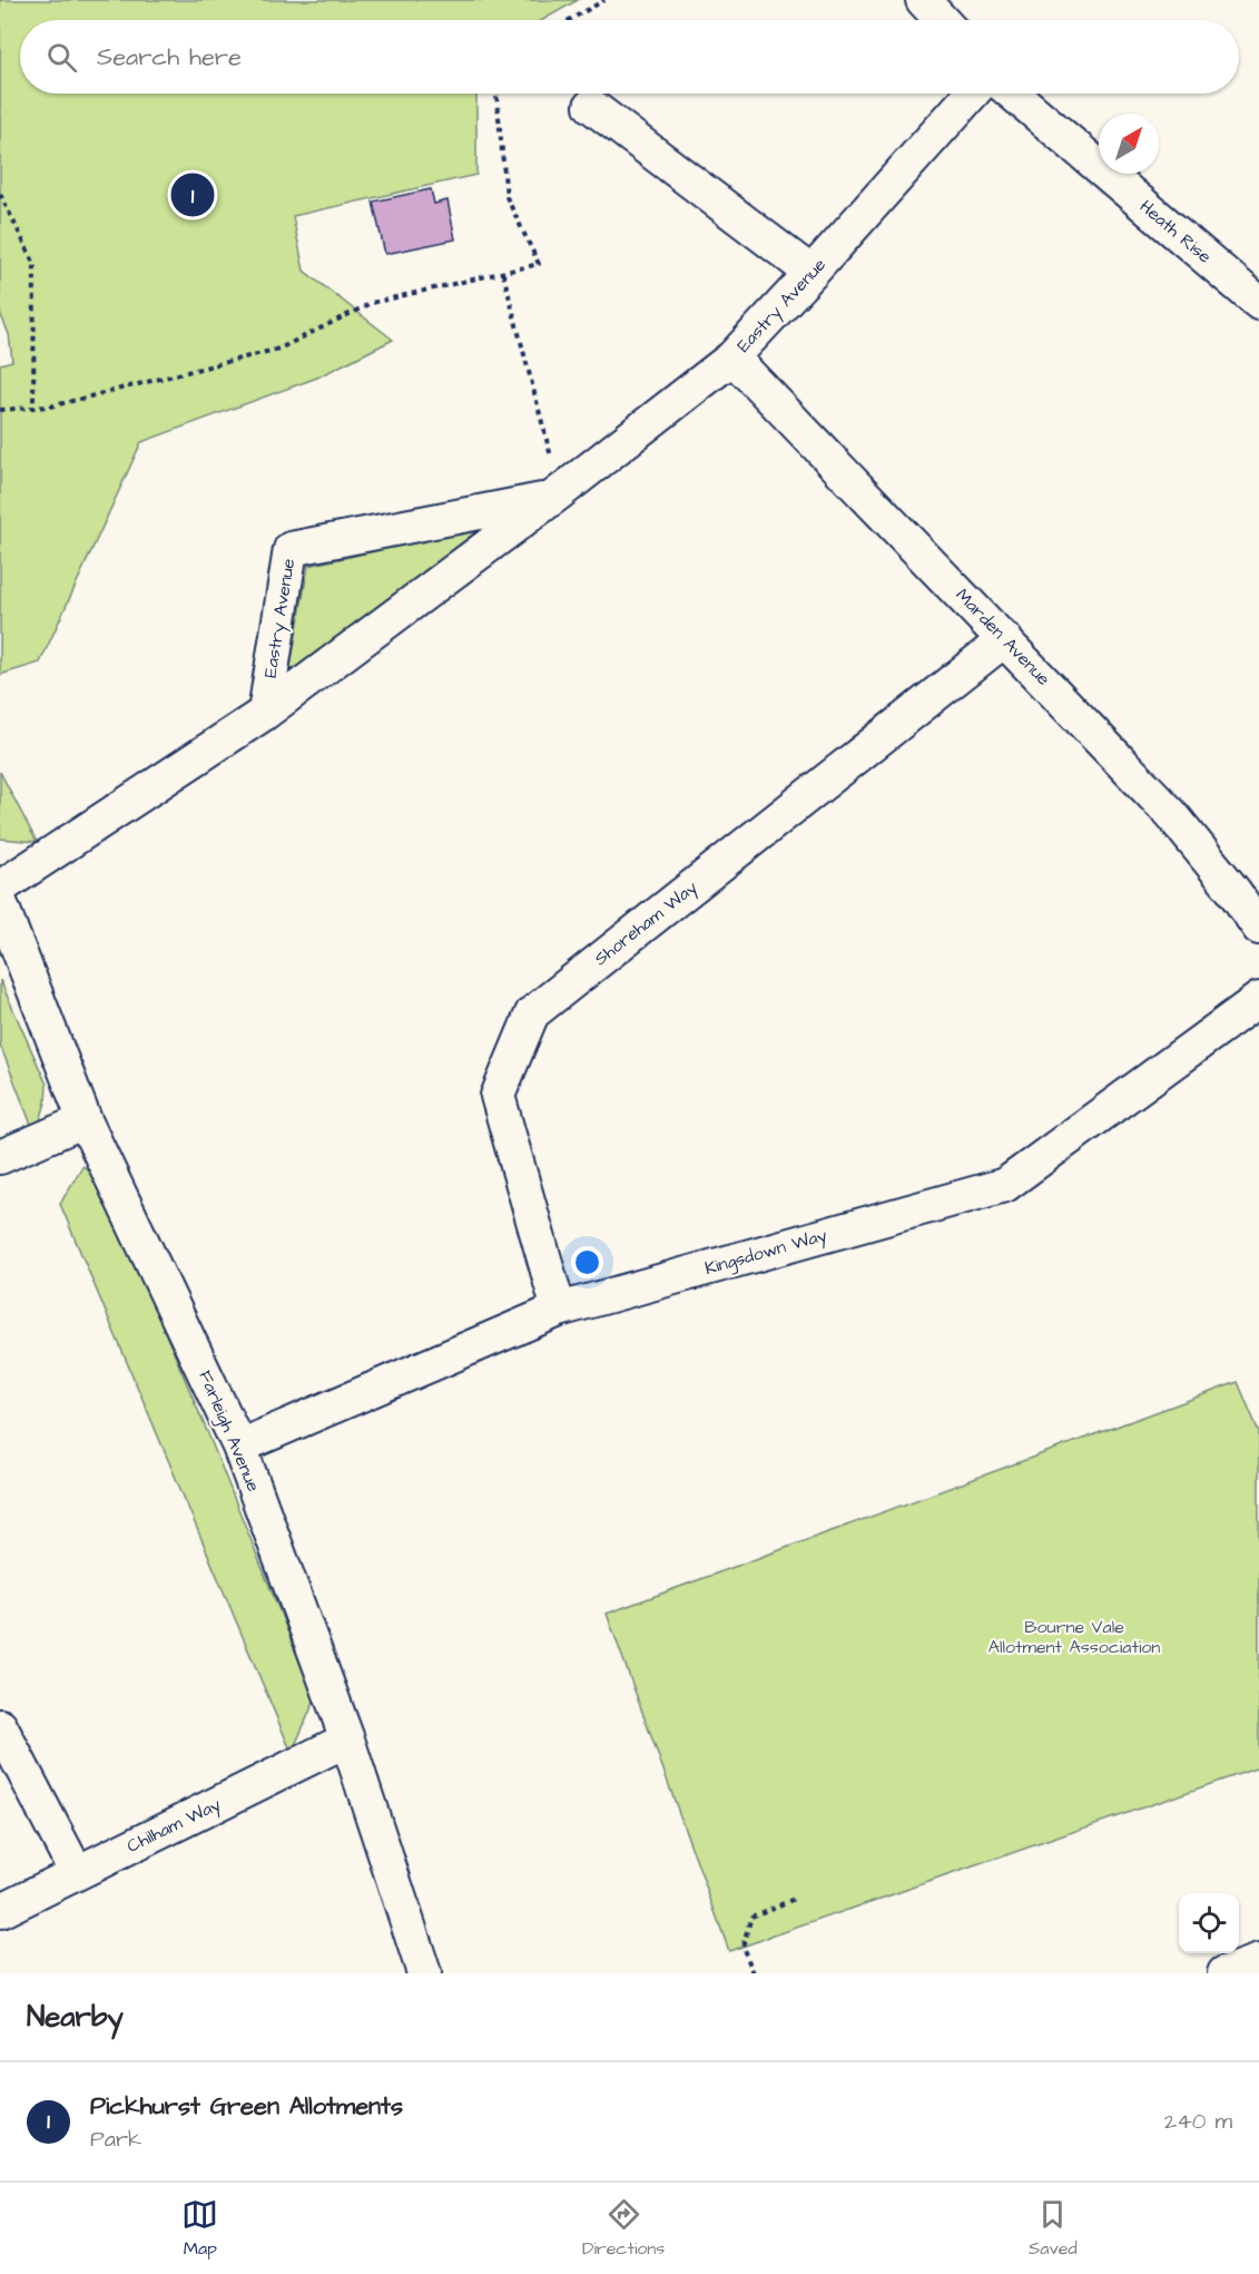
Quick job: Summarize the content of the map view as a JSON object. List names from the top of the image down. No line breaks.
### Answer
{"streets":{"street":["Heath Rise","Eastry Avenue","Marden Avenue","Shoreham Way","Kingsdown Way","Farleigh Avenue","Chilham Way"]},"crossings":[["Eastry Avenue","Marden Avenue"],["Marden Avenue","Shoreham Way"],["Shoreham Way","Kingsdown Way"],["Kingsdown Way","Farleigh Avenue"],["Farleigh Avenue","Chilham Way"]],"parks":["Bourne Vale Allotment Association"],"north":"top right","page":{"search":"Search here","pins":"1","heading":"Nearby","list":[{"mark":"1","name":"Pickhurst Green Allotments","note":"Park","value":"240 m"}],"nav":["Map","Directions","Saved"]}}
